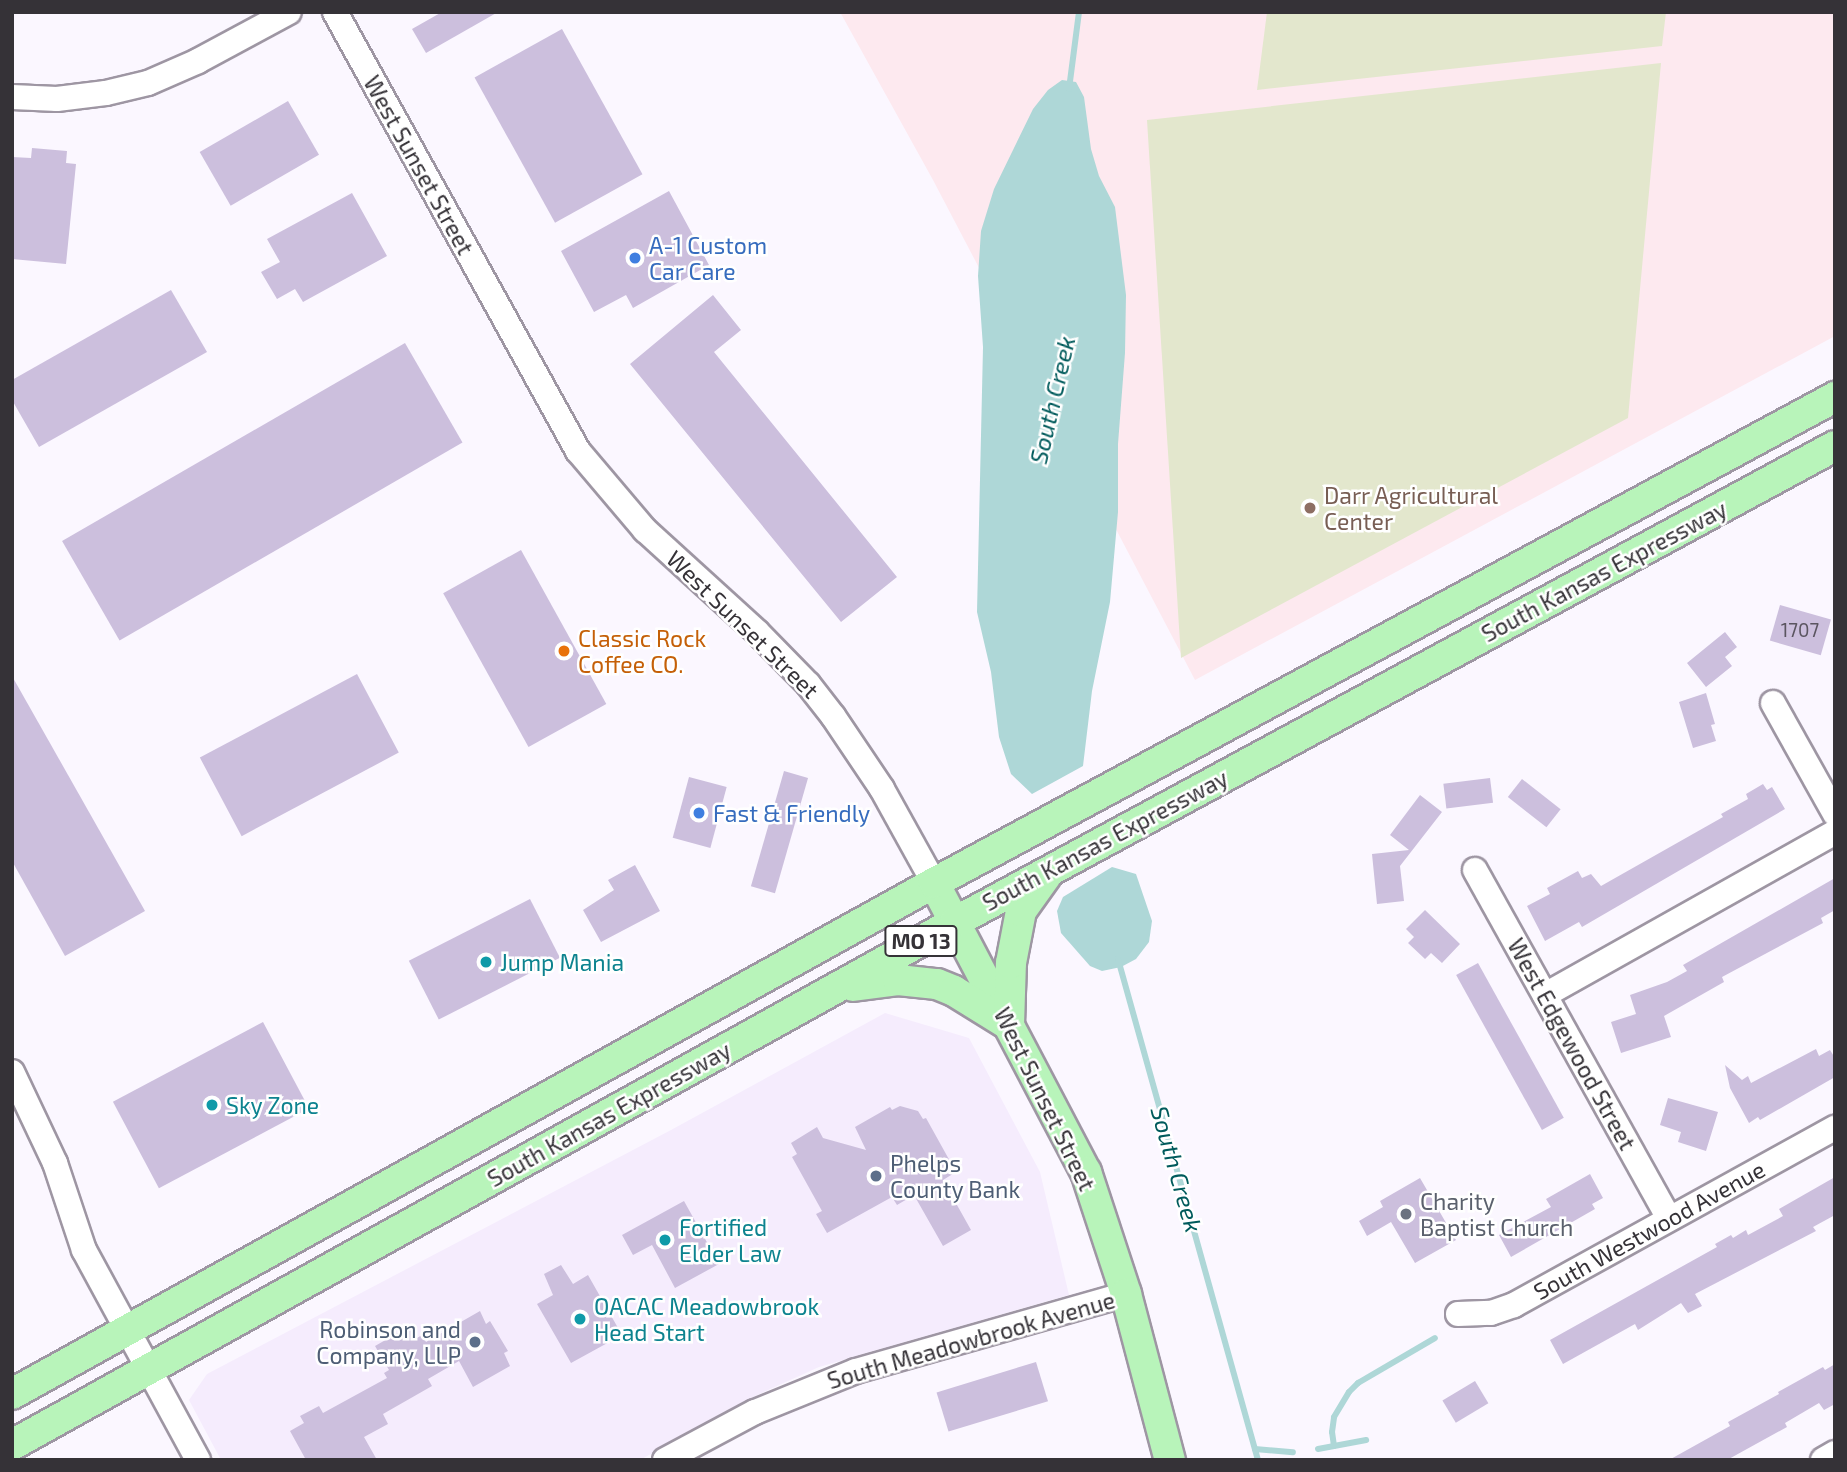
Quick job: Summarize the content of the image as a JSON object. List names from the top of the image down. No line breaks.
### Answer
{"streets":{"main road":["West Sunset Street","South Kansas Expressway","MO 13"],"street":["West Edgewood Street","South Westwood Avenue","South Meadowbrook Avenue"]},"crossings":[["West Sunset Street","South Kansas Expressway"],["West Sunset Street","South Meadowbrook Avenue"],["West Edgewood Street","South Westwood Avenue"]],"water":["South Creek"],"places":["A-1 Custom Car Care","Darr Agricultural Center","Classic Rock Coffee CO.","Fast & Friendly","Jump Mania","Sky Zone","Phelps County Bank","Charity Baptist Church","Fortified Elder Law","OACAC Meadowbrook Head Start","Robinson and Company, LLP"],"house_numbers":["1707"]}
